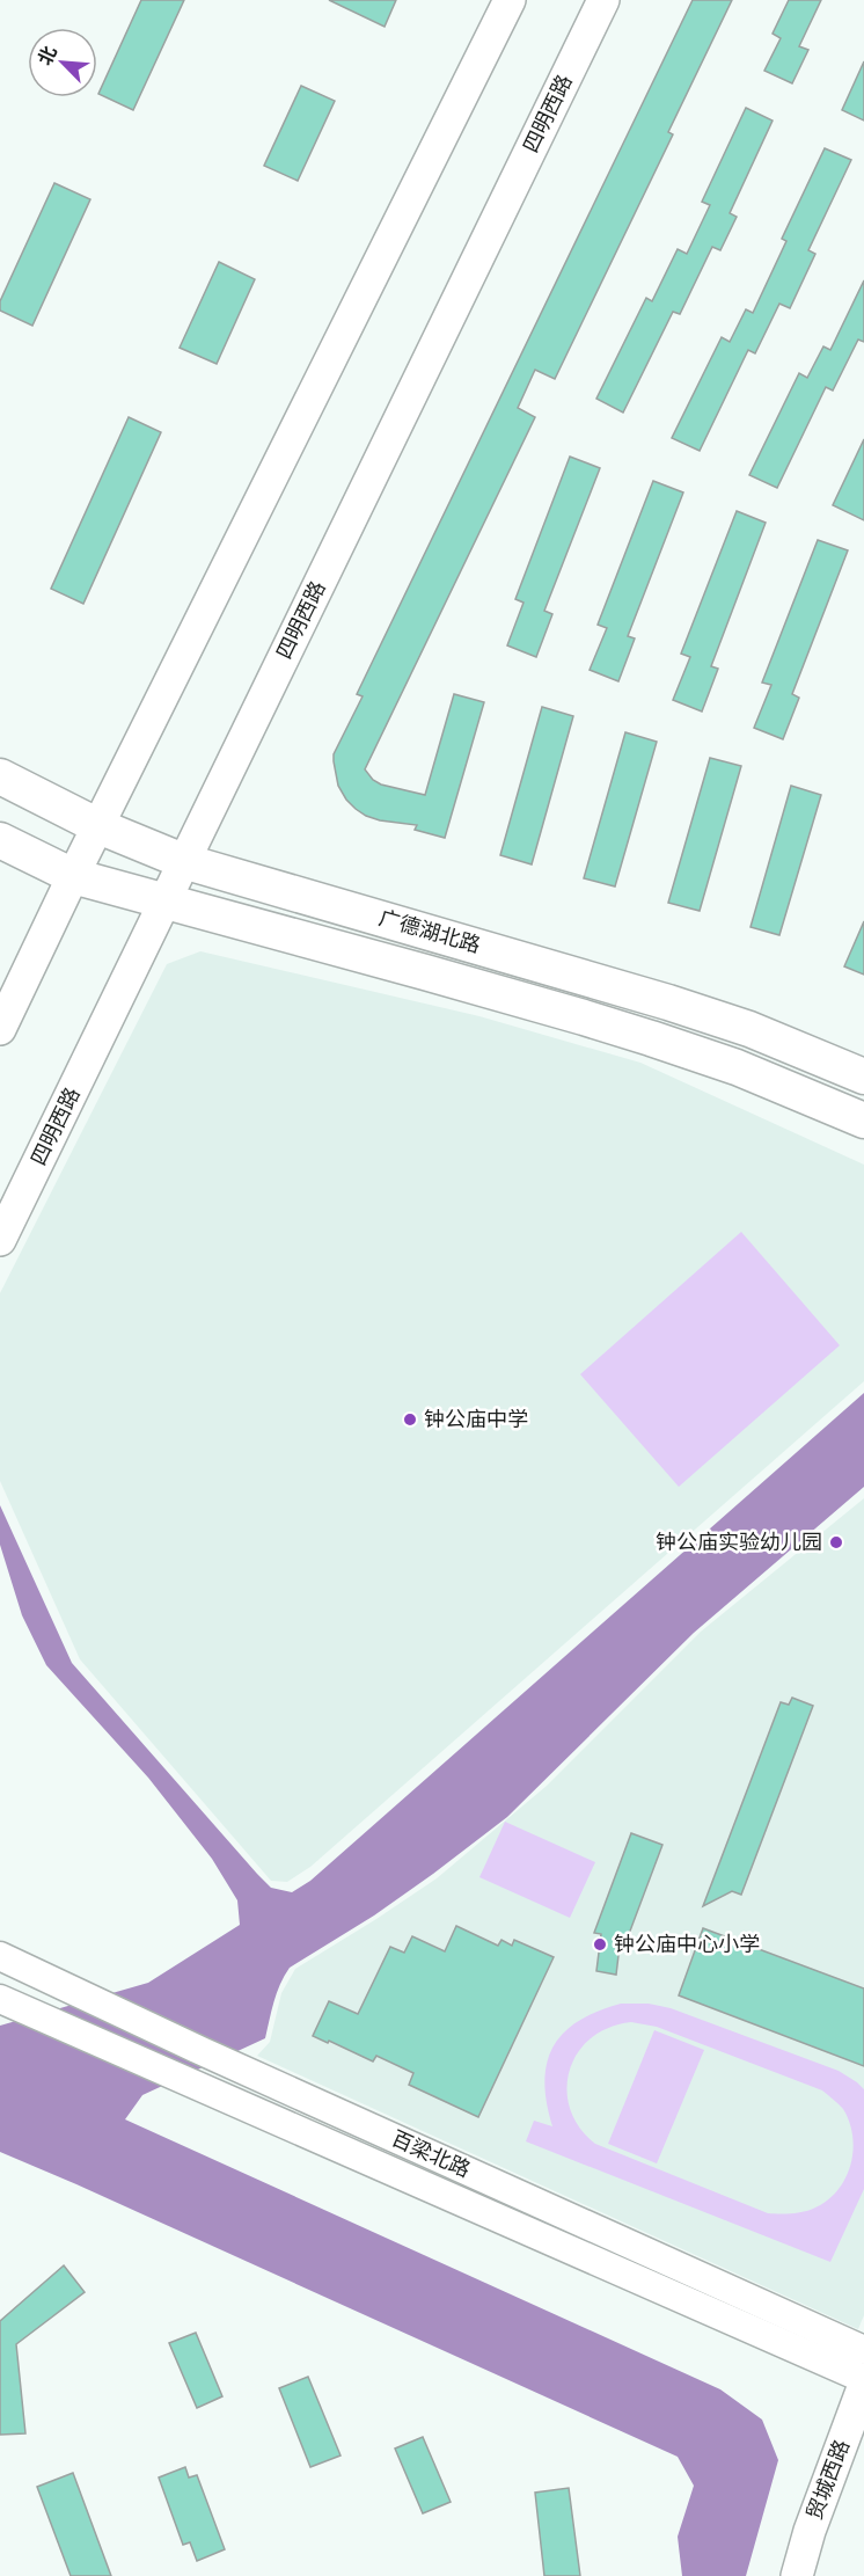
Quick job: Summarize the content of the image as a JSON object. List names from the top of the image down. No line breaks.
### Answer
{"streets":{"main road":["四明西路","广德湖北路","贸城西路"],"street":["百梁北路"]},"crossings":[["四明西路","广德湖北路"]],"places":["钟公庙中学","钟公庙实验幼儿园","钟公庙中心小学"],"north":"top left"}
